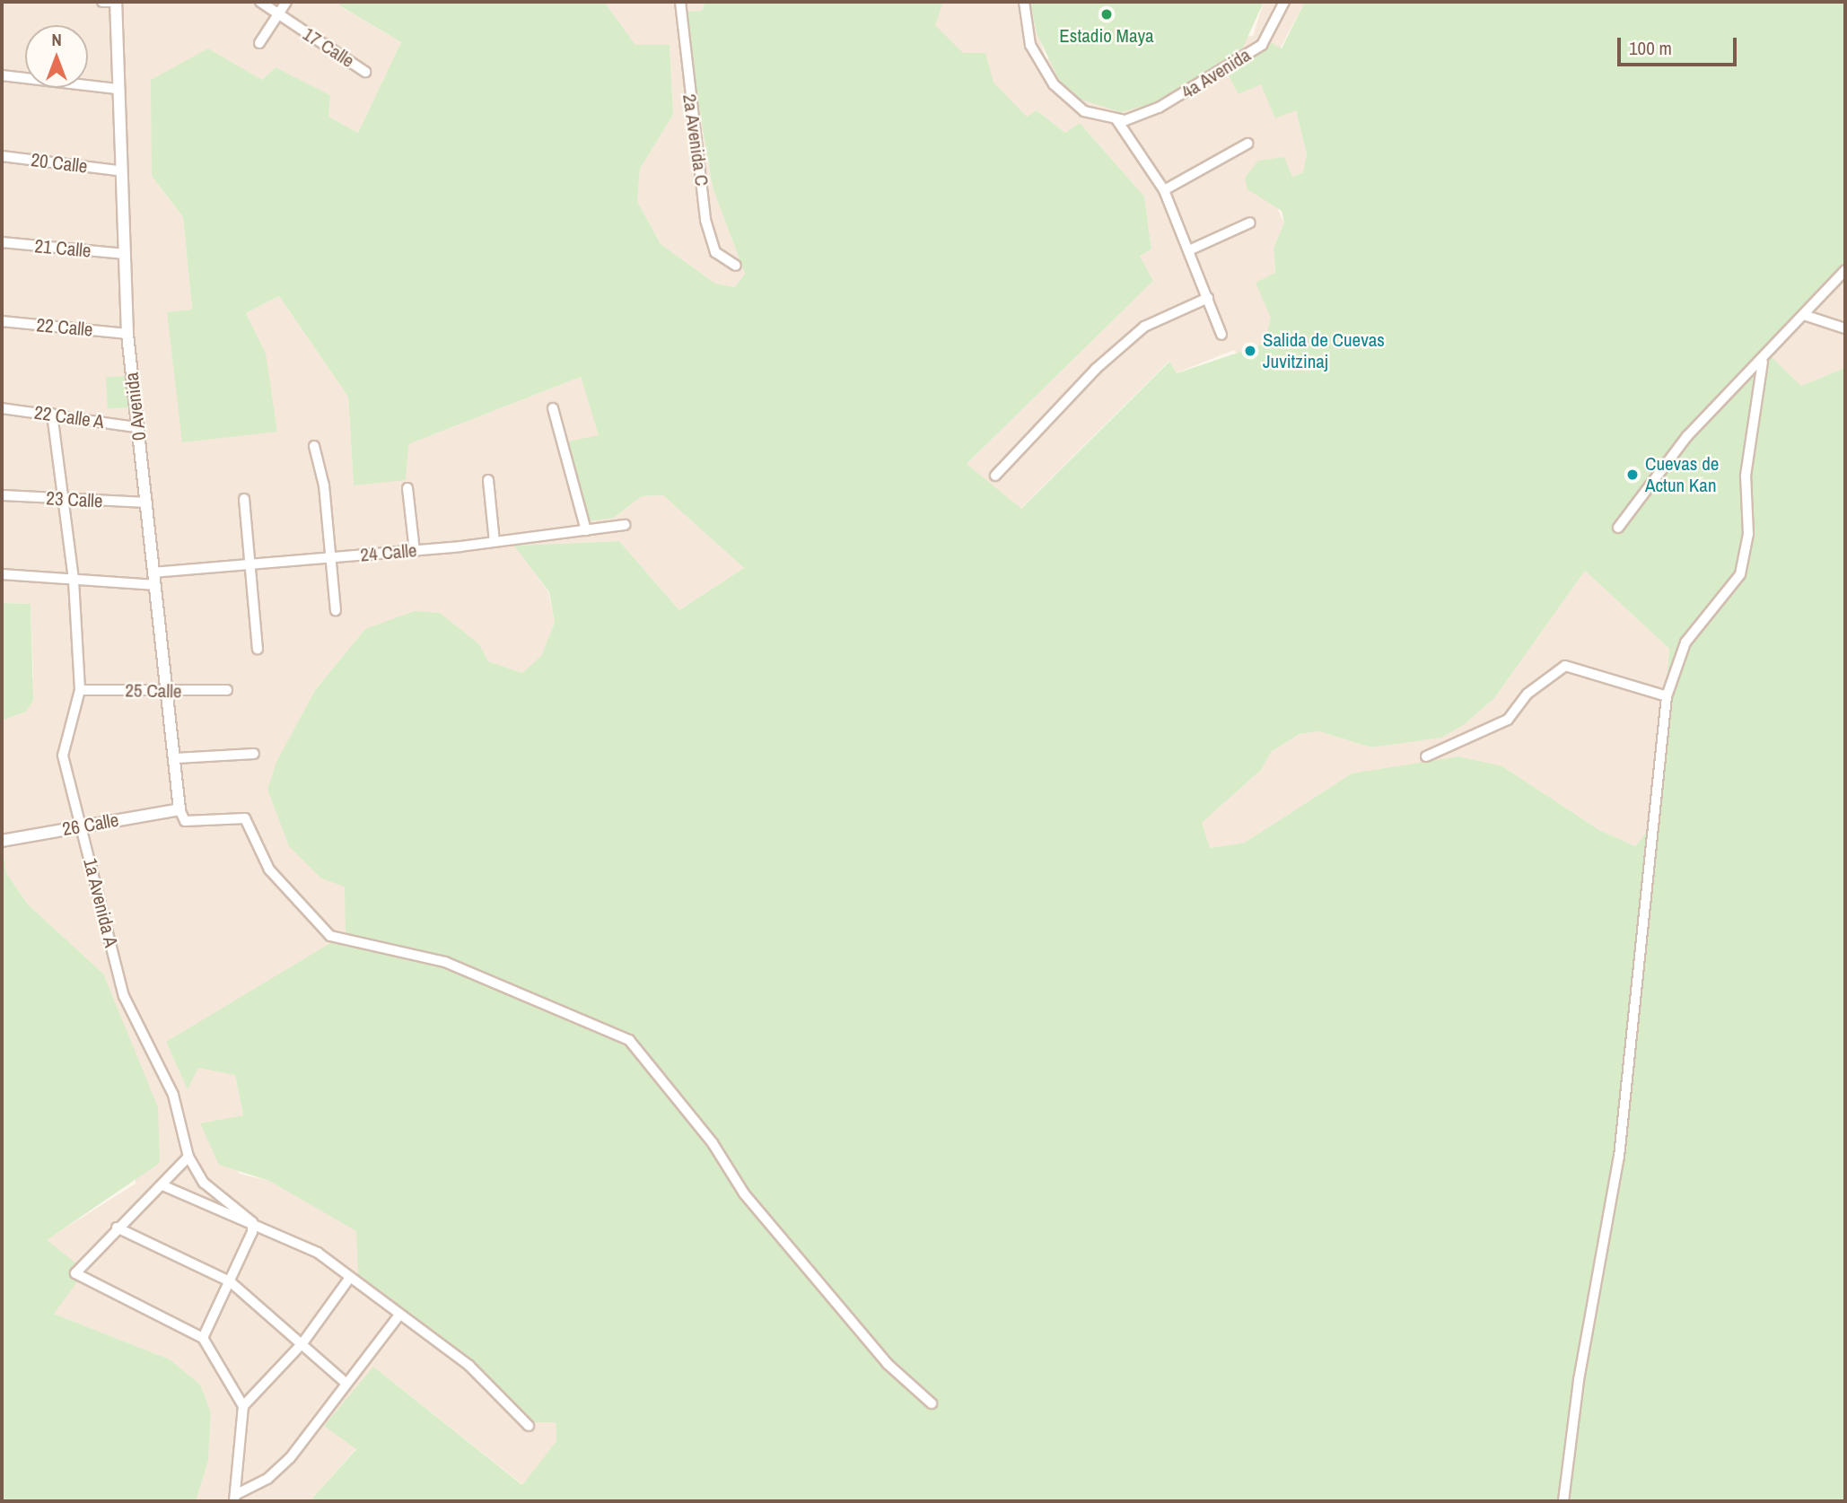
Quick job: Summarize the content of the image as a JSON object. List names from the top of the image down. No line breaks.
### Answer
{"streets":{"street":["17 Calle","4a Avenida","2a Avenida C","20 Calle","21 Calle","22 Calle","0 Avenida","22 Calle A","23 Calle","24 Calle","25 Calle","26 Calle","1a Avenida A"]},"crossings":[["20 Calle","0 Avenida"],["21 Calle","0 Avenida"],["22 Calle","0 Avenida"],["0 Avenida","22 Calle A"],["0 Avenida","23 Calle"],["0 Avenida","24 Calle"],["0 Avenida","25 Calle"],["0 Avenida","26 Calle"],["22 Calle A","1a Avenida A"],["23 Calle","1a Avenida A"],["25 Calle","1a Avenida A"],["26 Calle","1a Avenida A"]],"places":["Estadio Maya","Salida de Cuevas Juvitzinaj","Cuevas de Actun Kan"],"scale_bar":"100 m","north":"top"}
